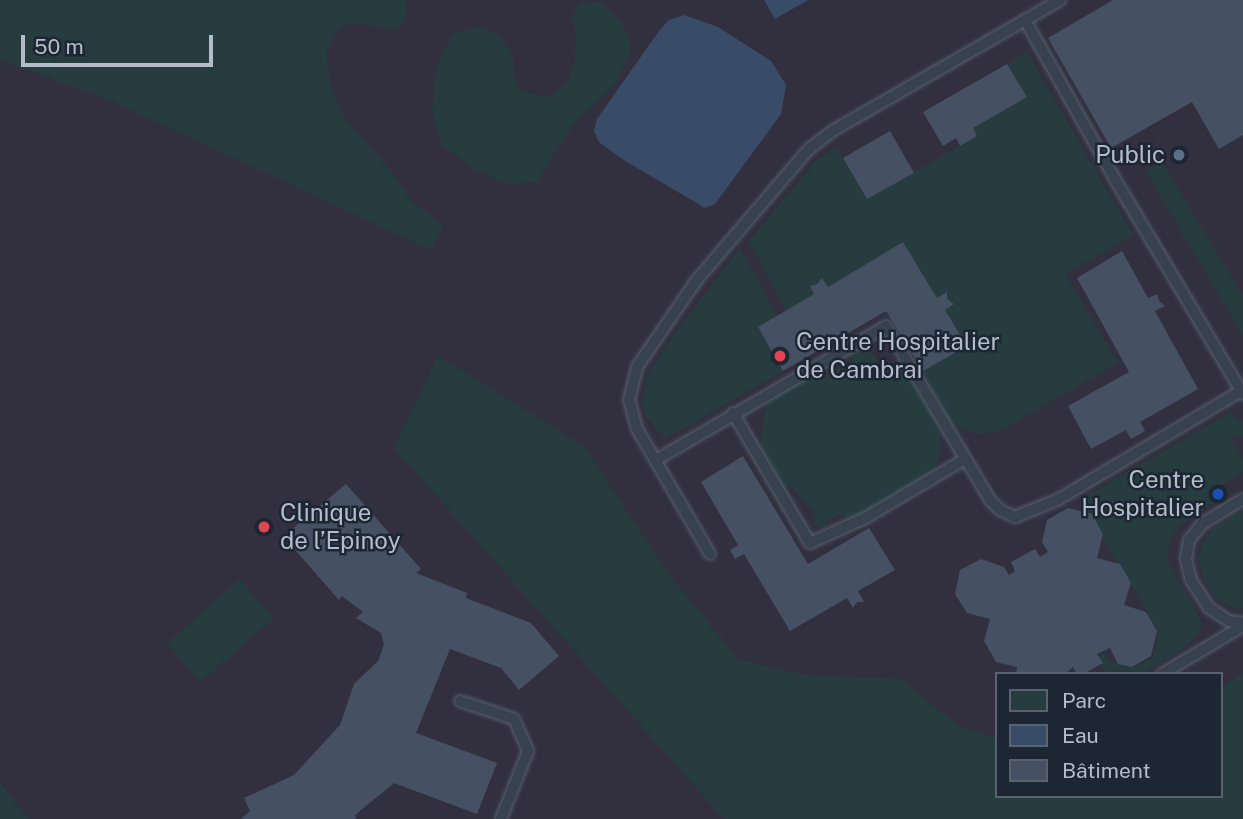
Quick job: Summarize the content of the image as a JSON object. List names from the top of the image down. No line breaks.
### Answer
{"places":["Public","Centre Hospitalier de Cambrai","Centre Hospitalier","Clinique de l’Epinoy"],"legend":["Parc","Eau","Bâtiment"],"scale_bar":"50 m"}
